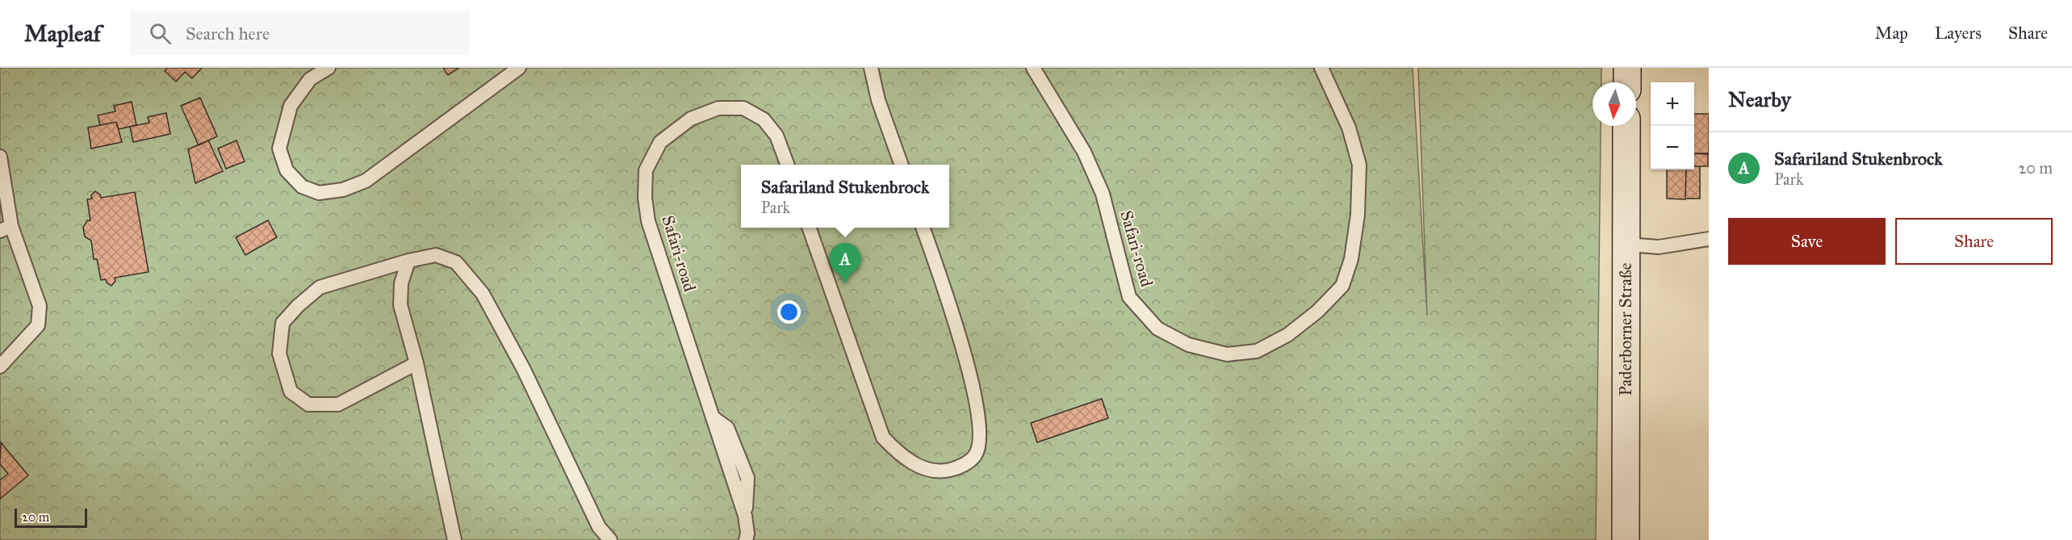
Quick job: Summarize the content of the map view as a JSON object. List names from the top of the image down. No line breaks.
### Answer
{"streets":{"main road":["Paderborner Straße"],"lane":["Safari-road"]},"scale_bar":"20 m","north":"bottom","page":{"header":"Mapleaf","search":"Search here","nav":["Map","Layers","Share"],"heading":"Nearby","map_buttons":["+","−"],"list":[{"mark":"A","name":"Safariland Stukenbrock","note":"Park","value":"20 m"}],"popup":["Safariland Stukenbrock","Park"],"buttons":["Save","Share"],"pins":"A","scale":"20 m"}}
